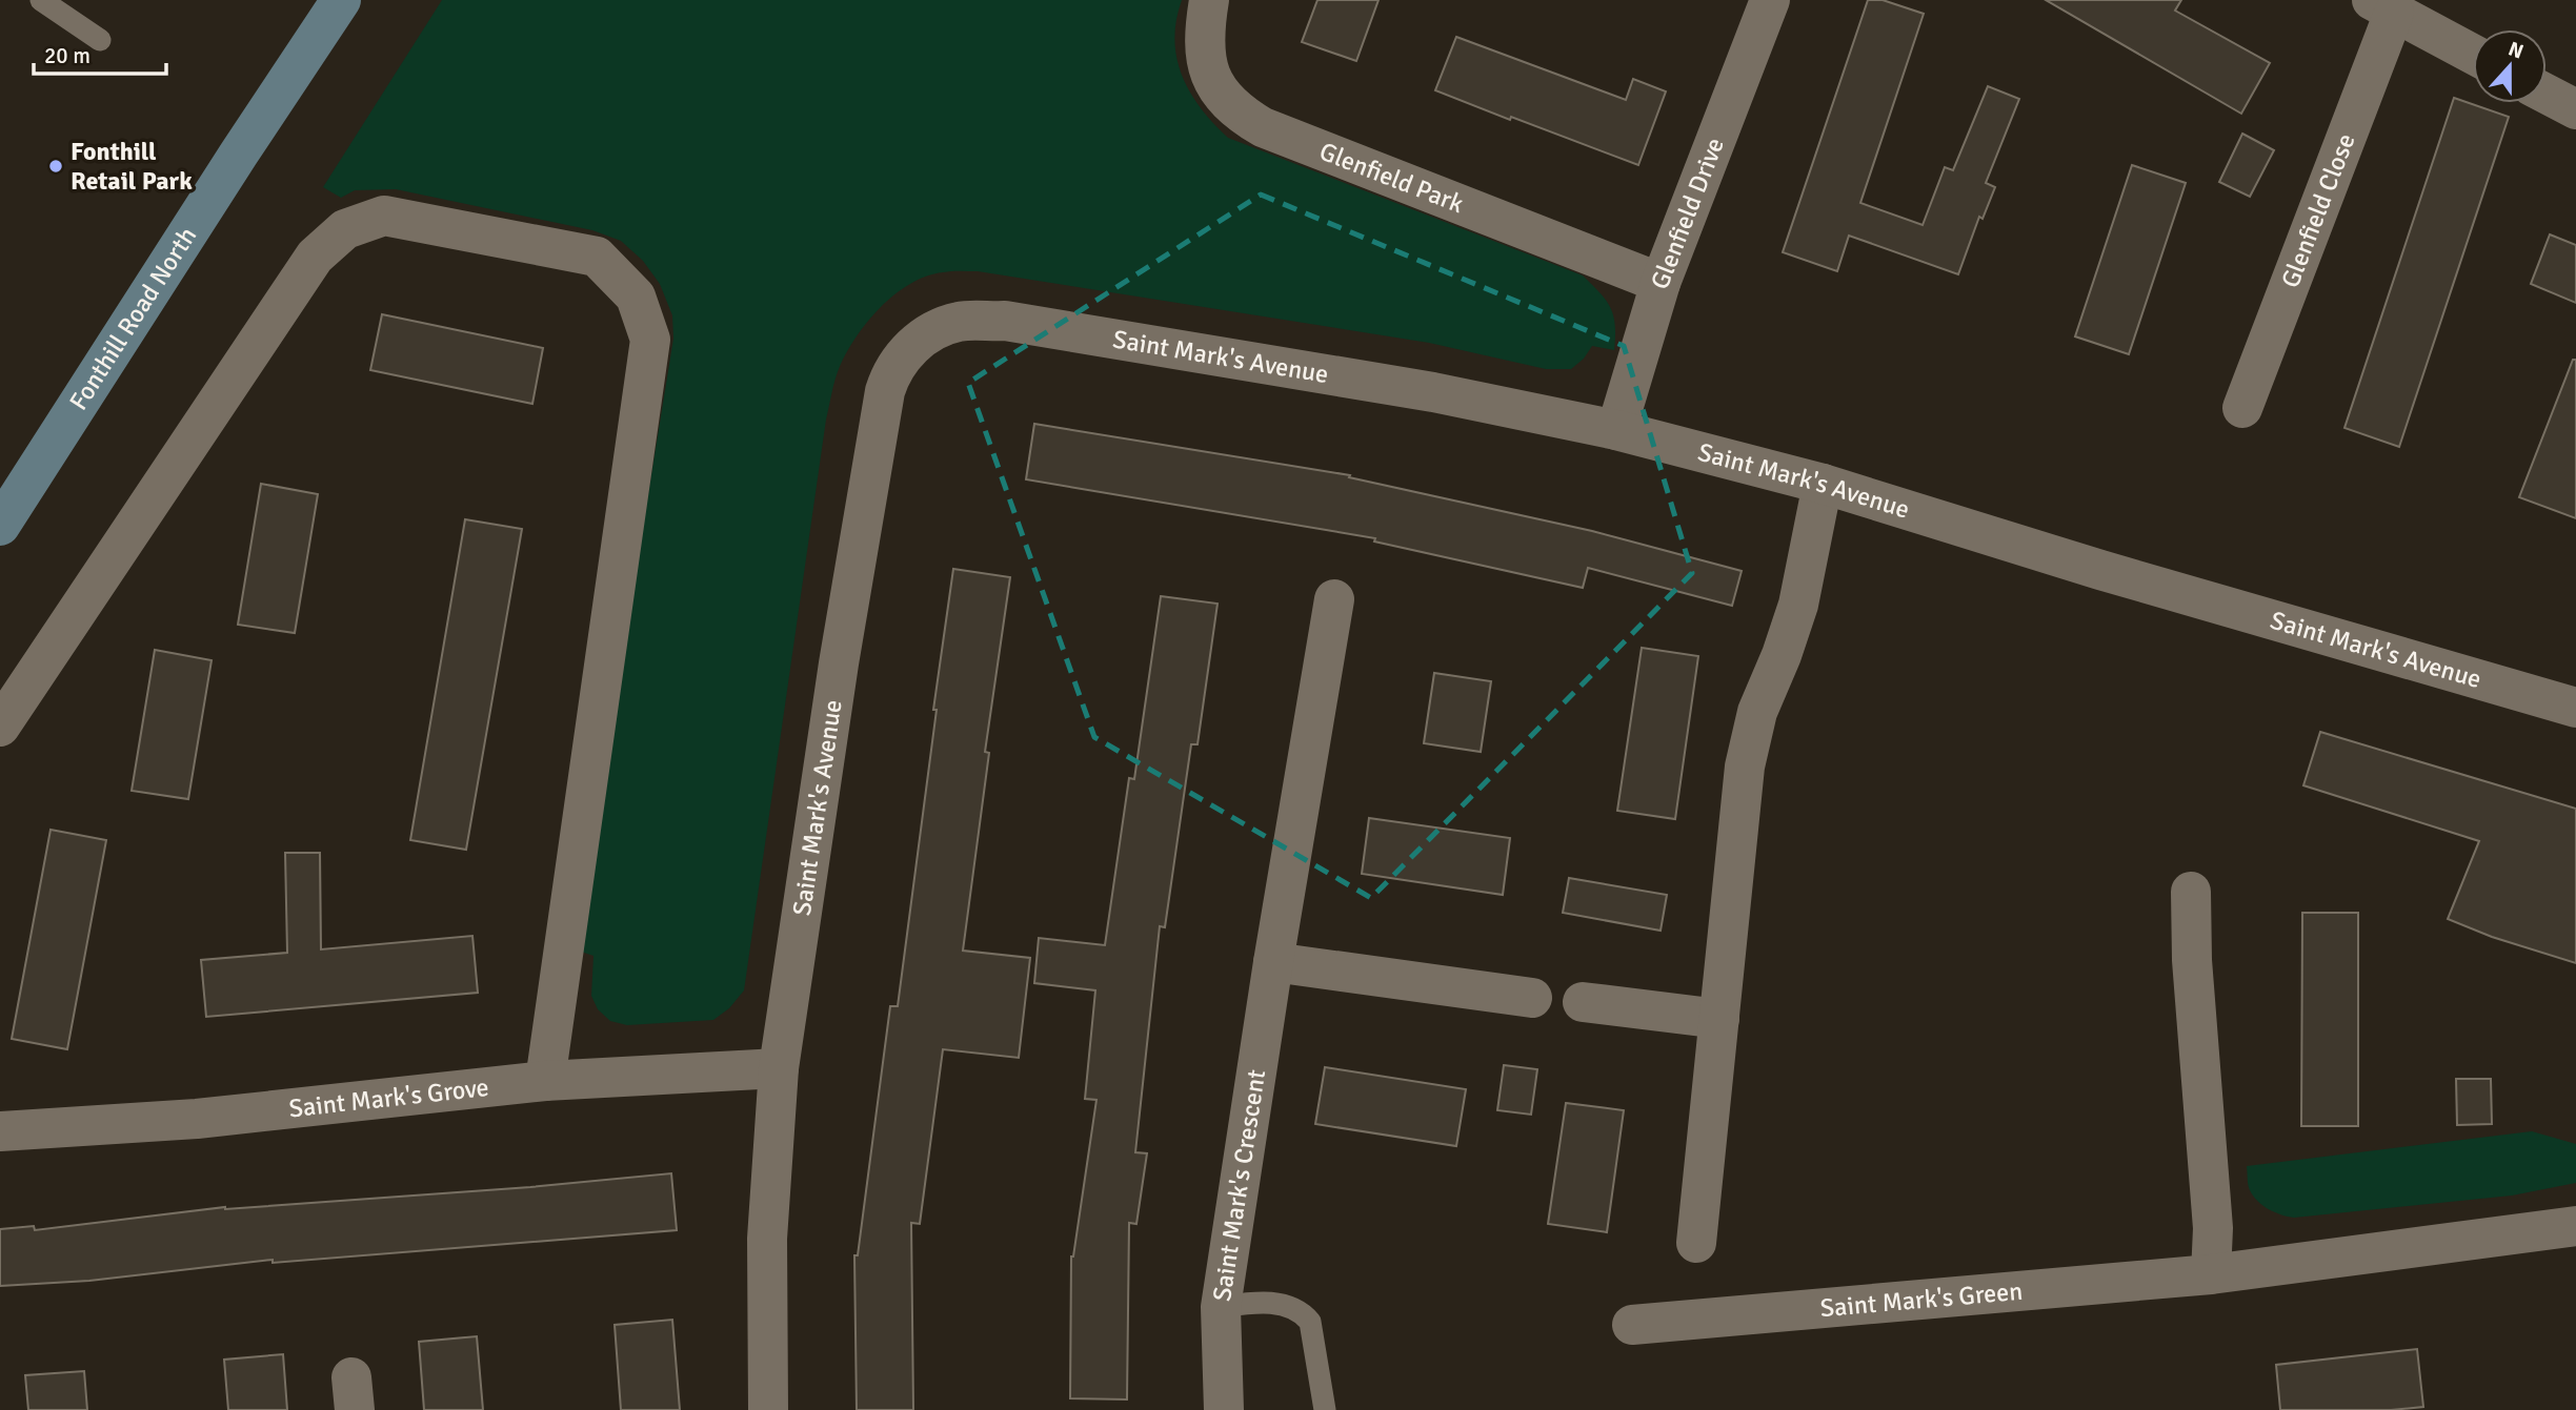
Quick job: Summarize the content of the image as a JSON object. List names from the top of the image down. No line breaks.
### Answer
{"streets":{"main road":["Fonthill Road North"],"street":["Glenfield Park","Glenfield Close","Glenfield Drive","Saint Mark's Avenue","Saint Mark's Grove","Saint Mark's Crescent","Saint Mark's Green"]},"crossings":[["Glenfield Park","Glenfield Drive"],["Glenfield Drive","Saint Mark's Avenue"],["Saint Mark's Avenue","Saint Mark's Grove"]],"places":["Fonthill Retail Park"],"scale_bar":"20 m","north":"top"}
